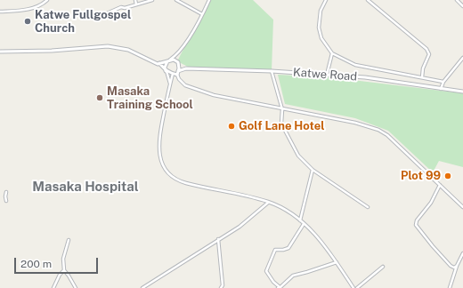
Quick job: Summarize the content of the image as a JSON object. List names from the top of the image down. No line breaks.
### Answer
{"streets":{"street":["Katwe Road"]},"districts":["Masaka Hospital"],"places":["Katwe Fullgospel Church","Masaka Training School","Golf Lane Hotel","Plot 99"],"scale_bar":"200 m"}
